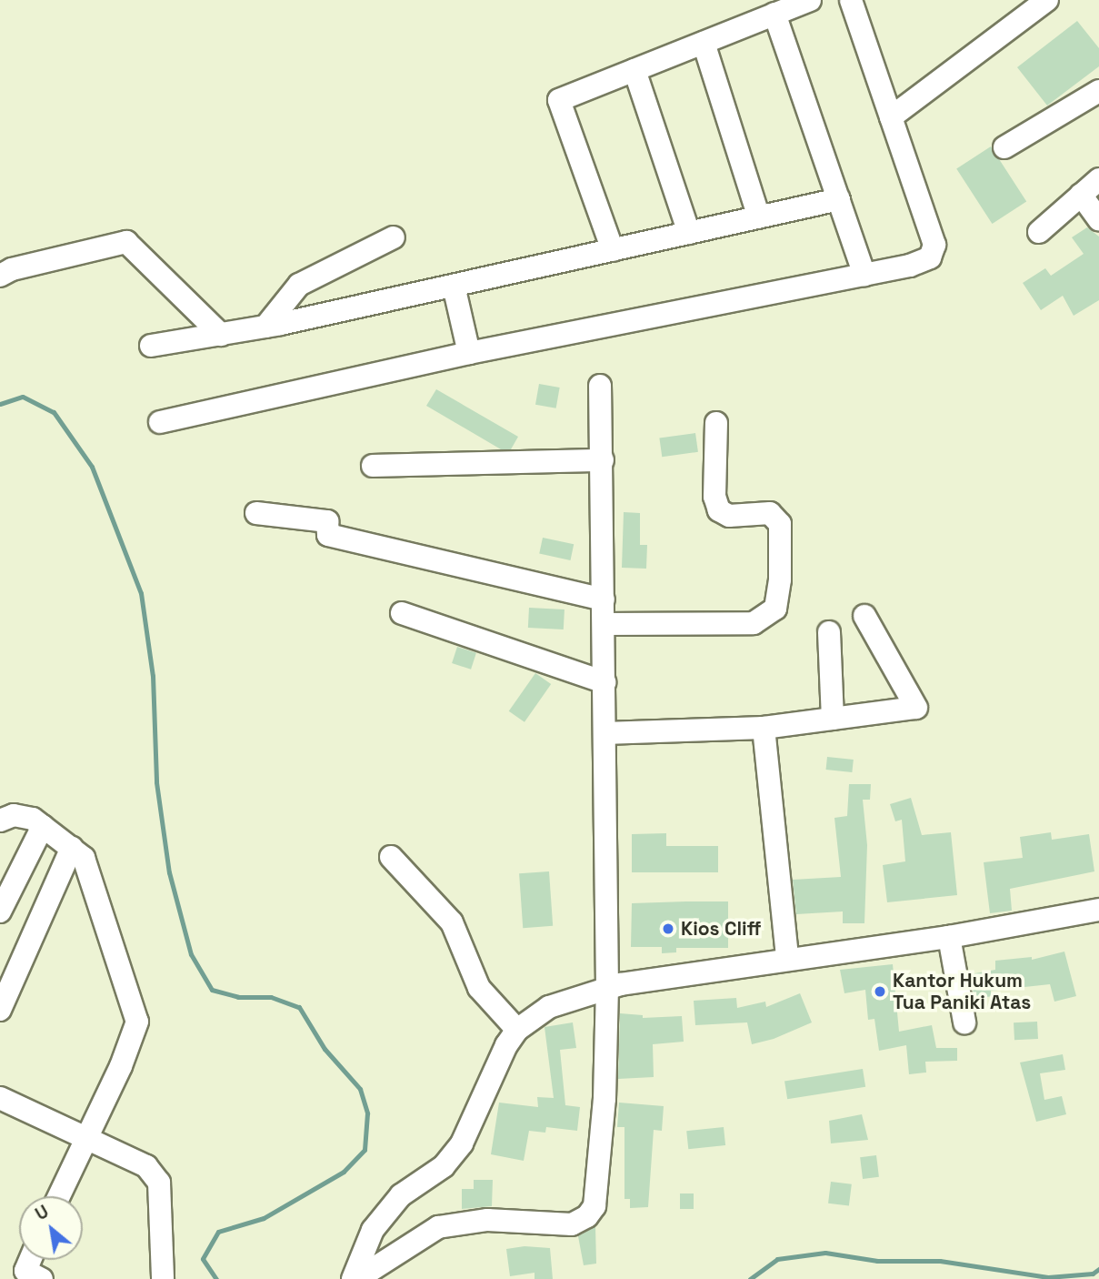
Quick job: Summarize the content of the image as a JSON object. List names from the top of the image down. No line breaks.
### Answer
{"places":["Kios Cliff","Kantor Hukum Tua Paniki Atas"],"north":"top left"}
